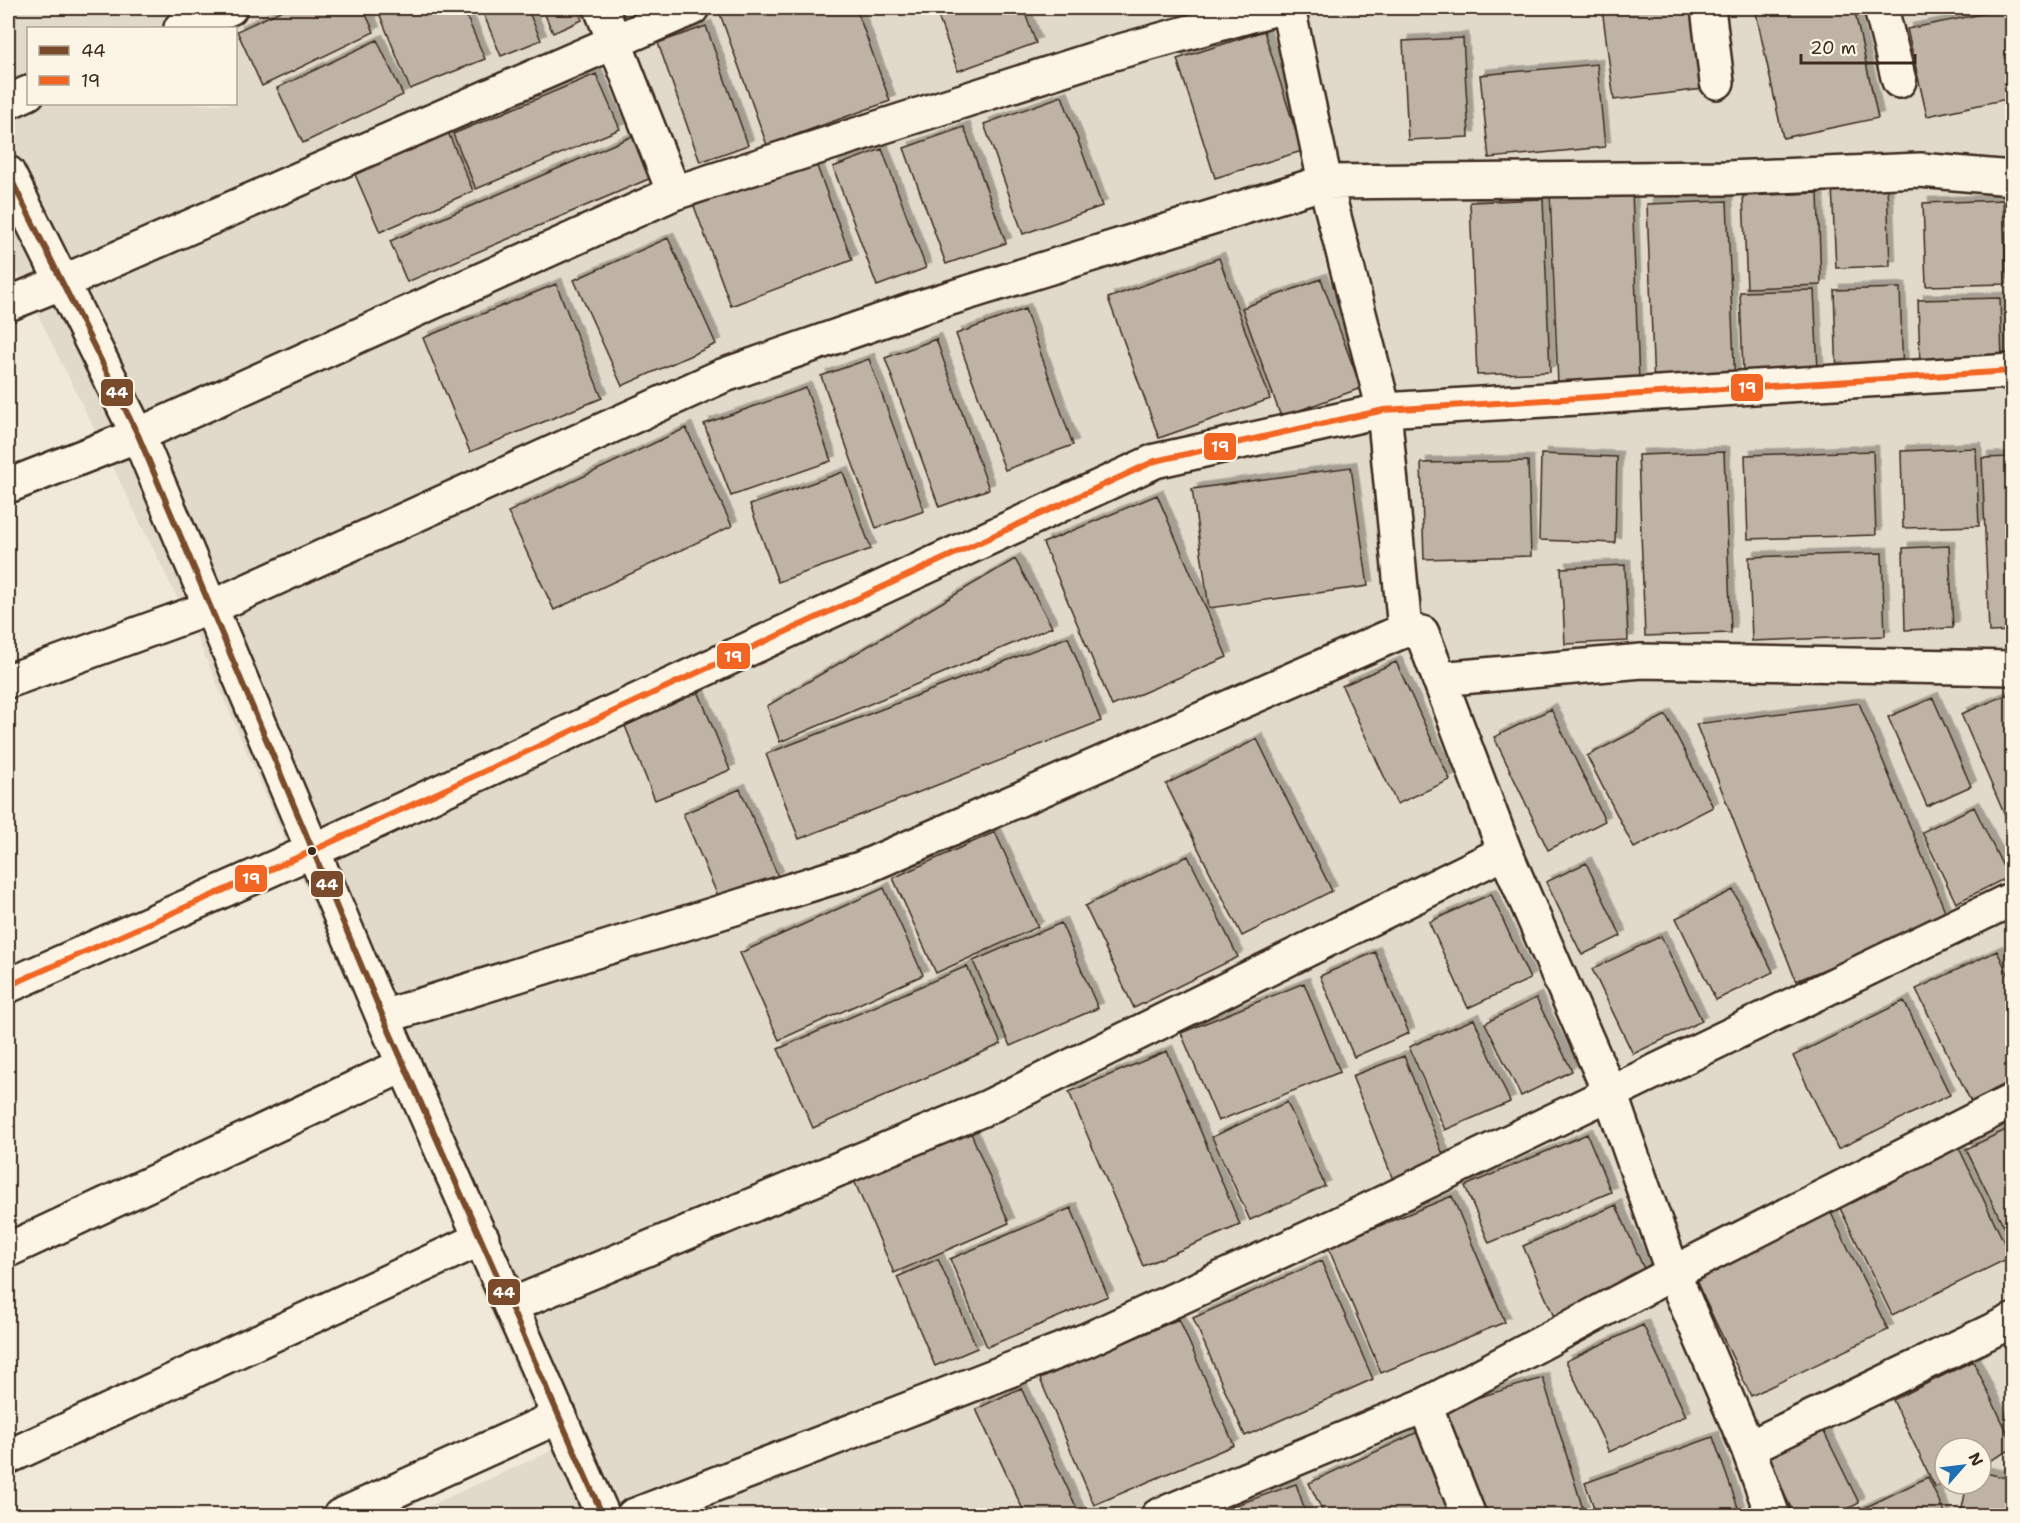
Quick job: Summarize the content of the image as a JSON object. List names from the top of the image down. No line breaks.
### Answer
{"lines":["transit line 44","transit line 19"],"legend":["44","19"],"scale_bar":"20 m","north":"top right"}
